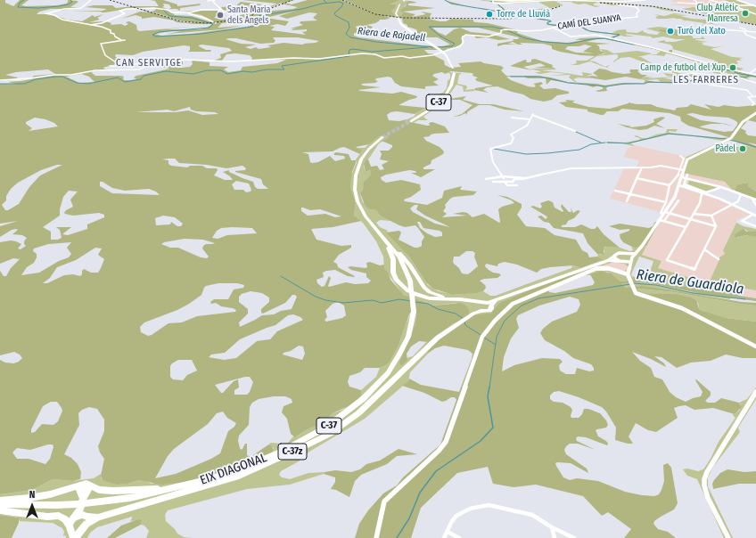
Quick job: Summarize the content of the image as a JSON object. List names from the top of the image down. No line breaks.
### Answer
{"streets":{"highway":["C-37","C-37z","EIX DIAGONAL"],"street":["CAMÍ DEL SUANYA"]},"crossings":[["C-37z","EIX DIAGONAL"]],"districts":["CAN SERVITGE","LES FARRERES"],"water":["Riera de Rajadell","Riera de Guardiola"],"places":["Club Atlètic Manresa","Torre de Lluvià","Santa Maria dels Àngels","Turó del Xato","Camp de futbol del Xup","Pàdel"],"north":"top"}
